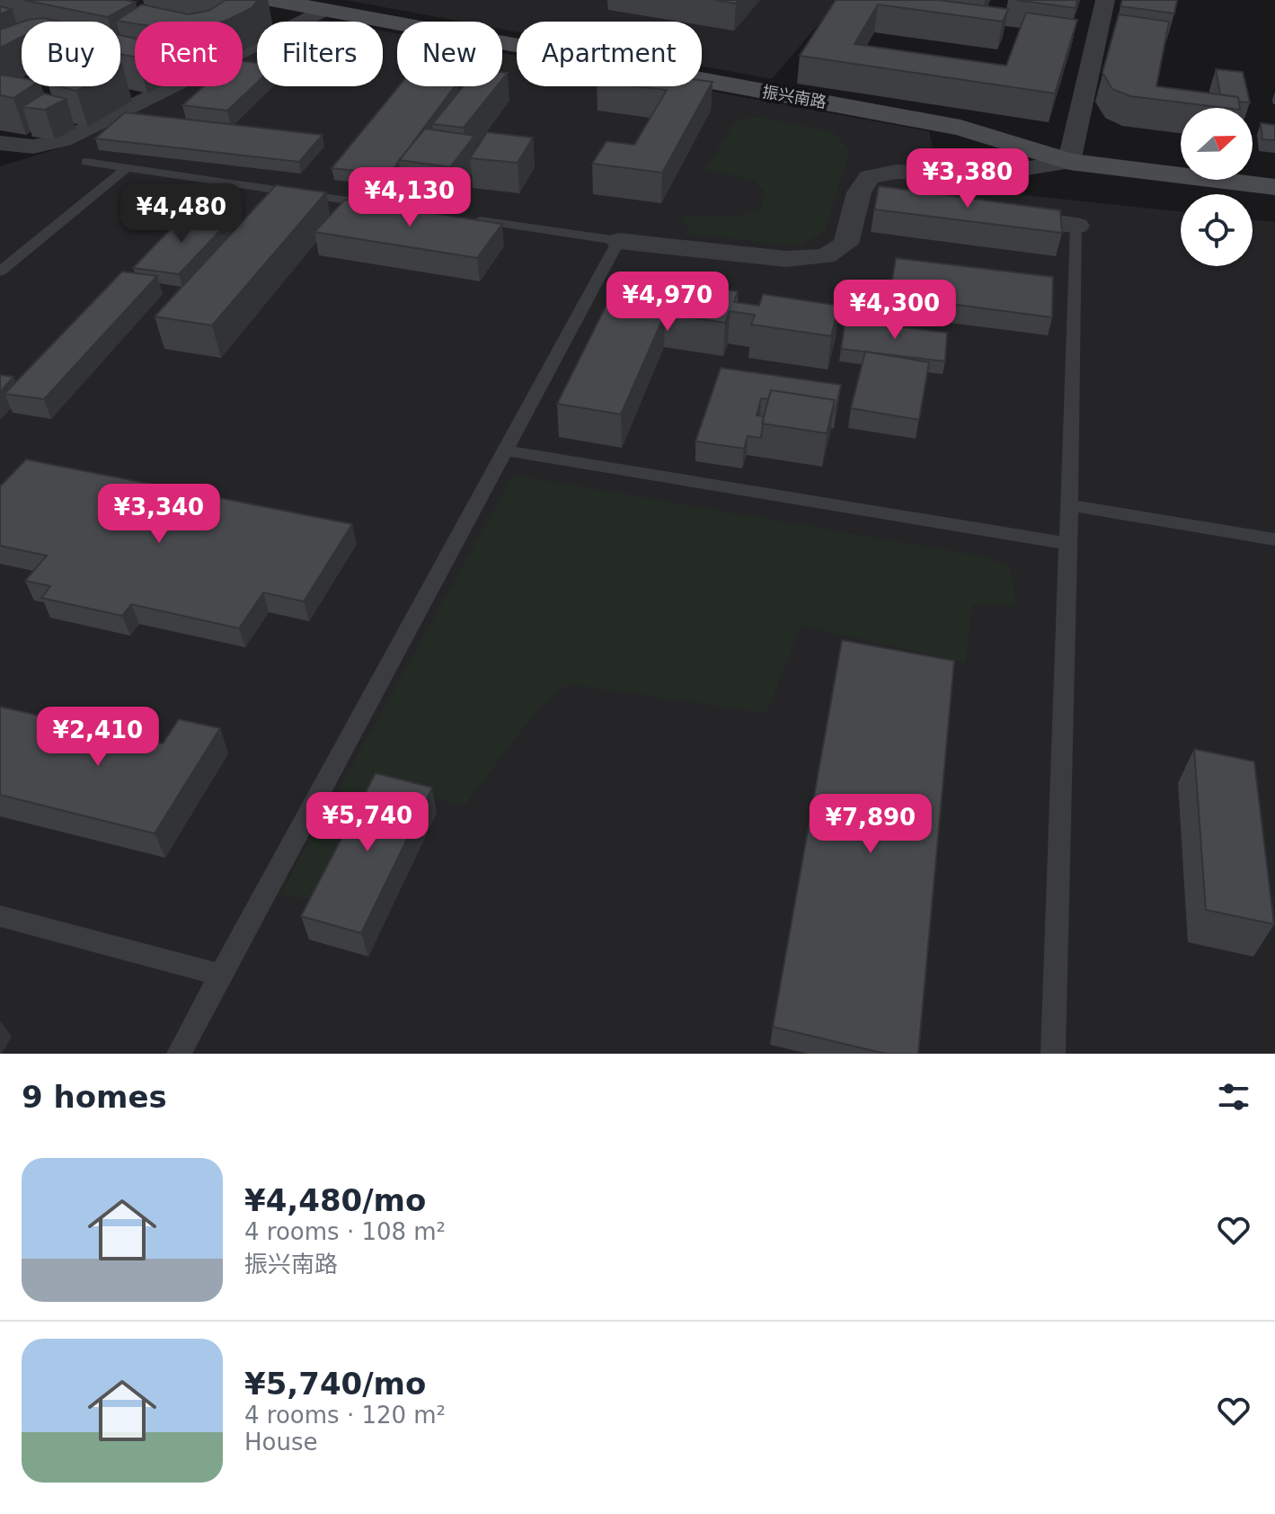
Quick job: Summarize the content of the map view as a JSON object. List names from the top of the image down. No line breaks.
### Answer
{"streets":{"main road":["振兴南路"]},"north":"right","page":{"chip":["Buy","Rent","Filters","New","Apartment"],"price":["¥3,380","¥4,130","¥4,480","¥4,970","¥4,300","¥3,340","¥2,410","¥5,740","¥7,890"],"heading":"9 homes","list":[{"name":"¥4,480/mo","note":"4 rooms · 108 m² · 振兴南路"},{"name":"¥5,740/mo","note":"4 rooms · 120 m² · House"}]}}
